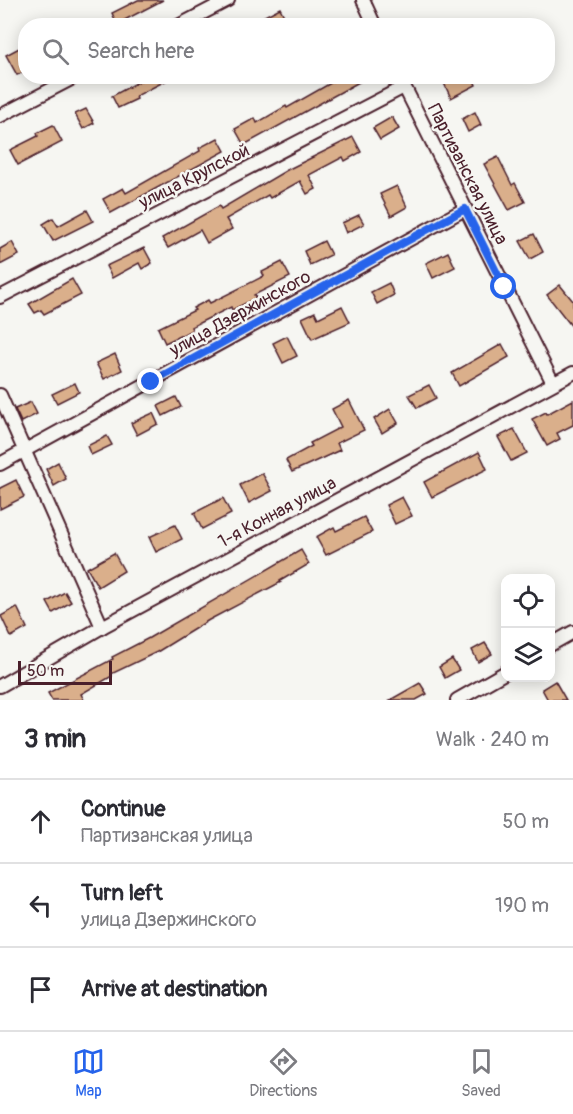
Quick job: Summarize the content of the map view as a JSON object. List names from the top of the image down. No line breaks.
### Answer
{"streets":{"street":["Партизанская улица","улица Крупской","улица Дзержинского","1-я Конная улица"]},"crossings":[["Партизанская улица","улица Дзержинского"],["Партизанская улица","1-я Конная улица"]],"scale_bar":"50 m","page":{"search":"Search here","scale":"50 m","heading":["3 min","Walk · 240 m"],"list":[["Continue","Партизанская улица","50 m"],["Turn left","улица Дзержинского","190 m"],"Arrive at destination"],"nav":["Map","Directions","Saved"]}}
